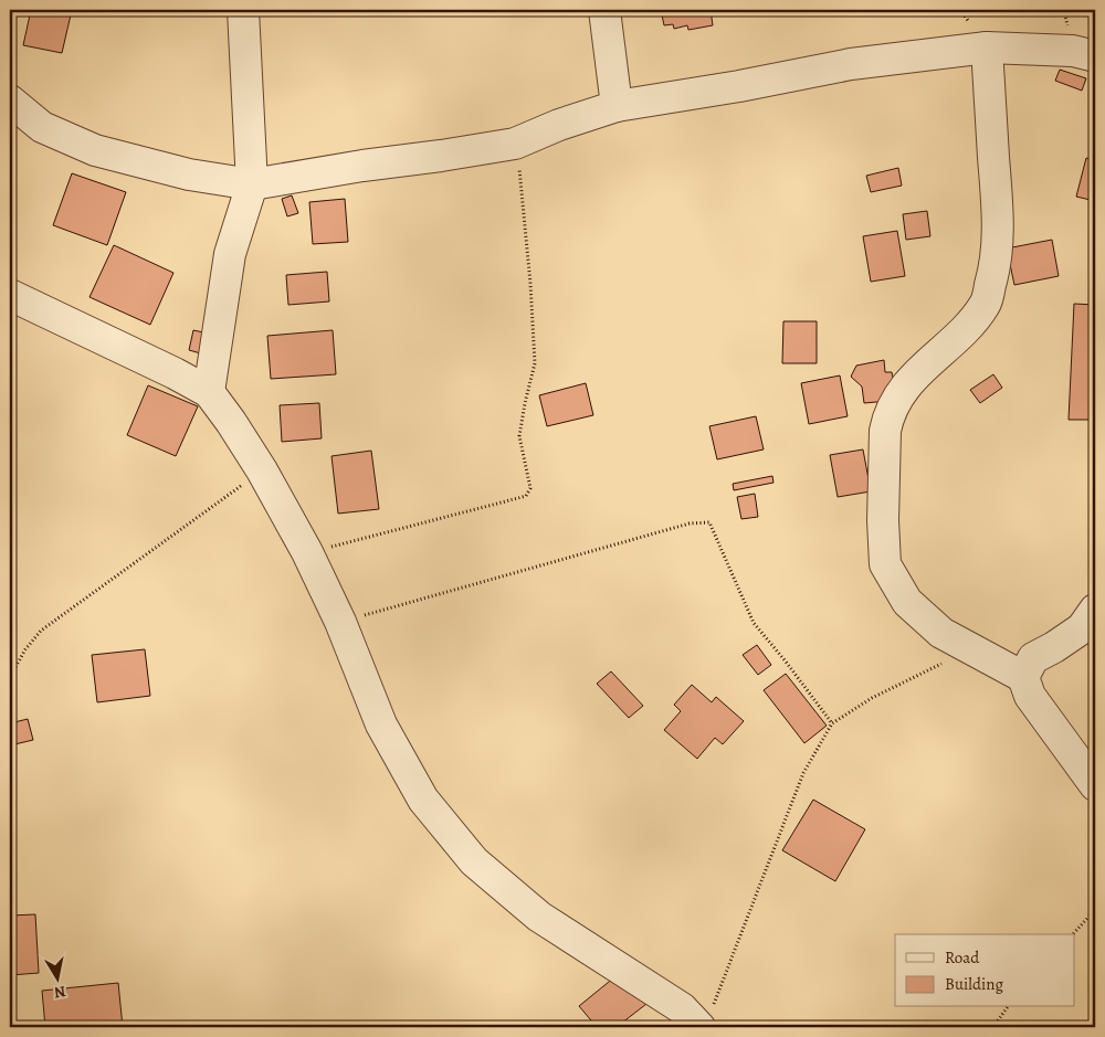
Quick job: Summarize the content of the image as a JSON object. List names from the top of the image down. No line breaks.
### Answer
{"legend":["Road","Building"],"north":"bottom"}
